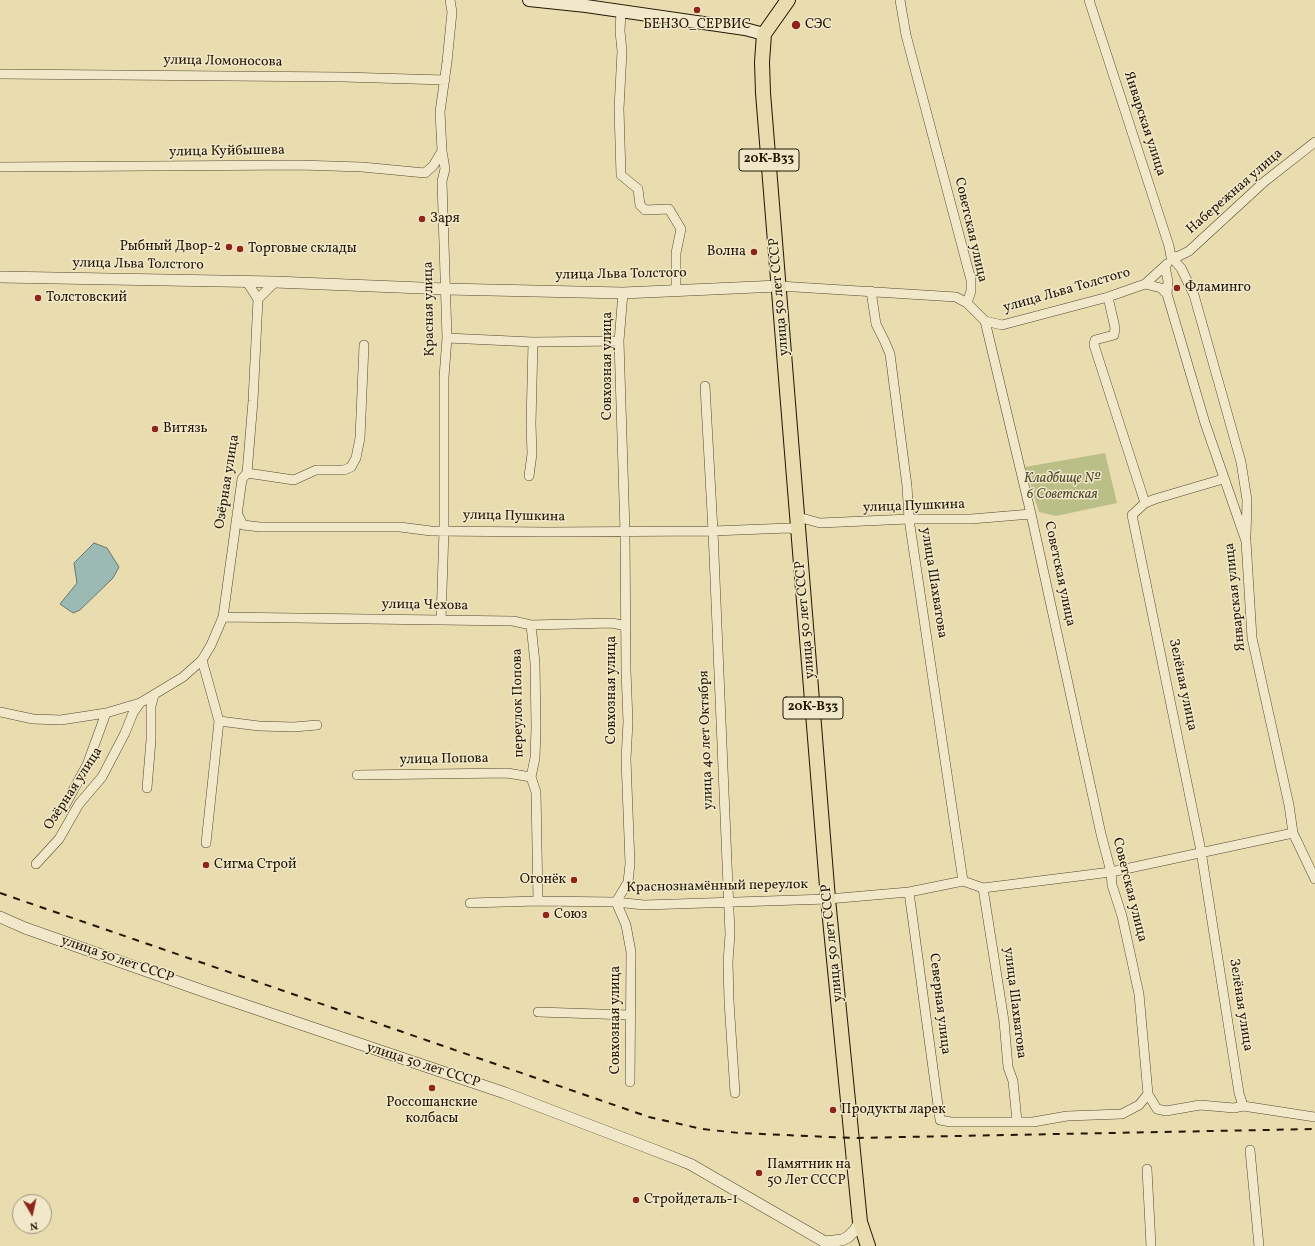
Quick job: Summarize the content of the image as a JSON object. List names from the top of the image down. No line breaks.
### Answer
{"streets":{"main road":["20К-В33","улица 50 лет СССР"],"street":["улица Ломоносова","Январская улица","улица Куйбышева","Набережная улица","Советская улица","улица Льва Толстого","Красная улица","Совхозная улица","Озёрная улица","улица Пушкина","улица Шахватова","улица Чехова","Зелёная улица","переулок Попова","улица 40 лет Октября","улица Попова","Краснознамённый переулок","Северная улица"]},"crossings":[["улица Ломоносова","Красная улица"],["Январская улица","Набережная улица"],["Январская улица","улица Льва Толстого"],["улица Куйбышева","Красная улица"],["Набережная улица","улица Льва Толстого"],["Советская улица","улица Льва Толстого"],["Советская улица","улица Пушкина"],["улица Льва Толстого","улица 50 лет СССР"],["улица Льва Толстого","Красная улица"],["улица Льва Толстого","Совхозная улица"],["улица Льва Толстого","улица Шахватова"],["улица 50 лет СССР","улица Пушкина"],["улица 50 лет СССР","Краснознамённый переулок"],["Красная улица","улица Пушкина"],["Красная улица","улица Чехова"],["Совхозная улица","улица Пушкина"],["Совхозная улица","улица Чехова"],["Совхозная улица","Краснознамённый переулок"],["Озёрная улица","улица Пушкина"],["Озёрная улица","улица Чехова"],["улица Пушкина","улица Шахватова"],["улица Пушкина","улица 40 лет Октября"],["улица Шахватова","Краснознамённый переулок"],["улица Шахватова","Северная улица"],["улица Чехова","переулок Попова"],["переулок Попова","улица Попова"],["переулок Попова","Краснознамённый переулок"],["улица 40 лет Октября","Краснознамённый переулок"],["Краснознамённый переулок","Северная улица"]],"parks":["Кладбище № 6 Советская"],"places":["БЕНЗО_СЕРВИС","СЭС","Заря","Рыбный Двор-2","Торговые склады","Волна","Фламинго","Толстовский","Витязь","Сигма Строй","Огонёк","Союз","Россошанские колбасы","Продукты ларек","Памятник на 50 Лет СССР","Стройдеталь-1"],"north":"bottom"}
